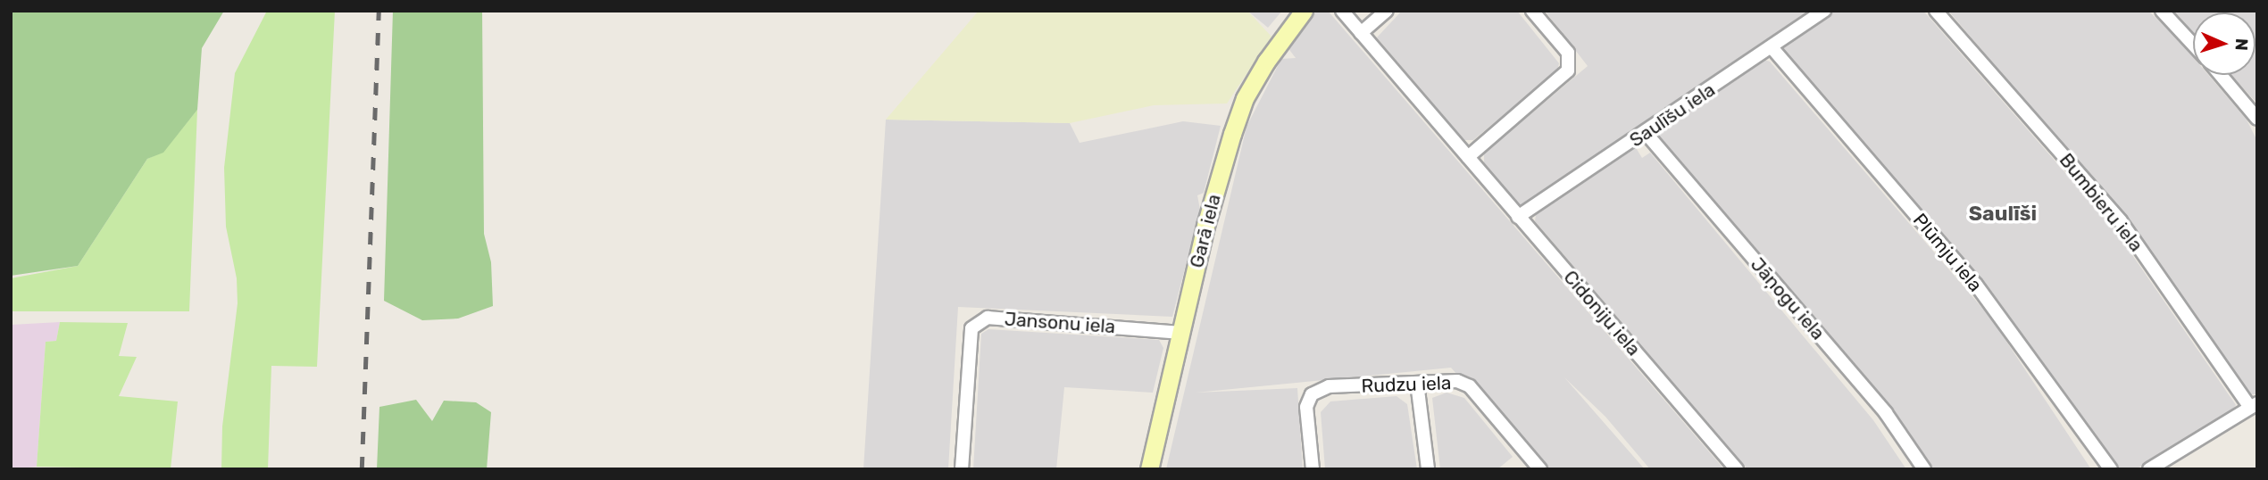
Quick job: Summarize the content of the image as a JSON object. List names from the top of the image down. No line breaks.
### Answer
{"streets":{"street":["Saulīšu iela","Bumbieru iela","Garā iela","Plūmju iela","Jāņogu iela","Cidoniju iela","Jansonu iela","Rudzu iela"]},"crossings":[["Saulīšu iela","Plūmju iela"],["Saulīšu iela","Jāņogu iela"],["Saulīšu iela","Cidoniju iela"],["Garā iela","Jansonu iela"]],"districts":["Saulīši"],"north":"right"}
